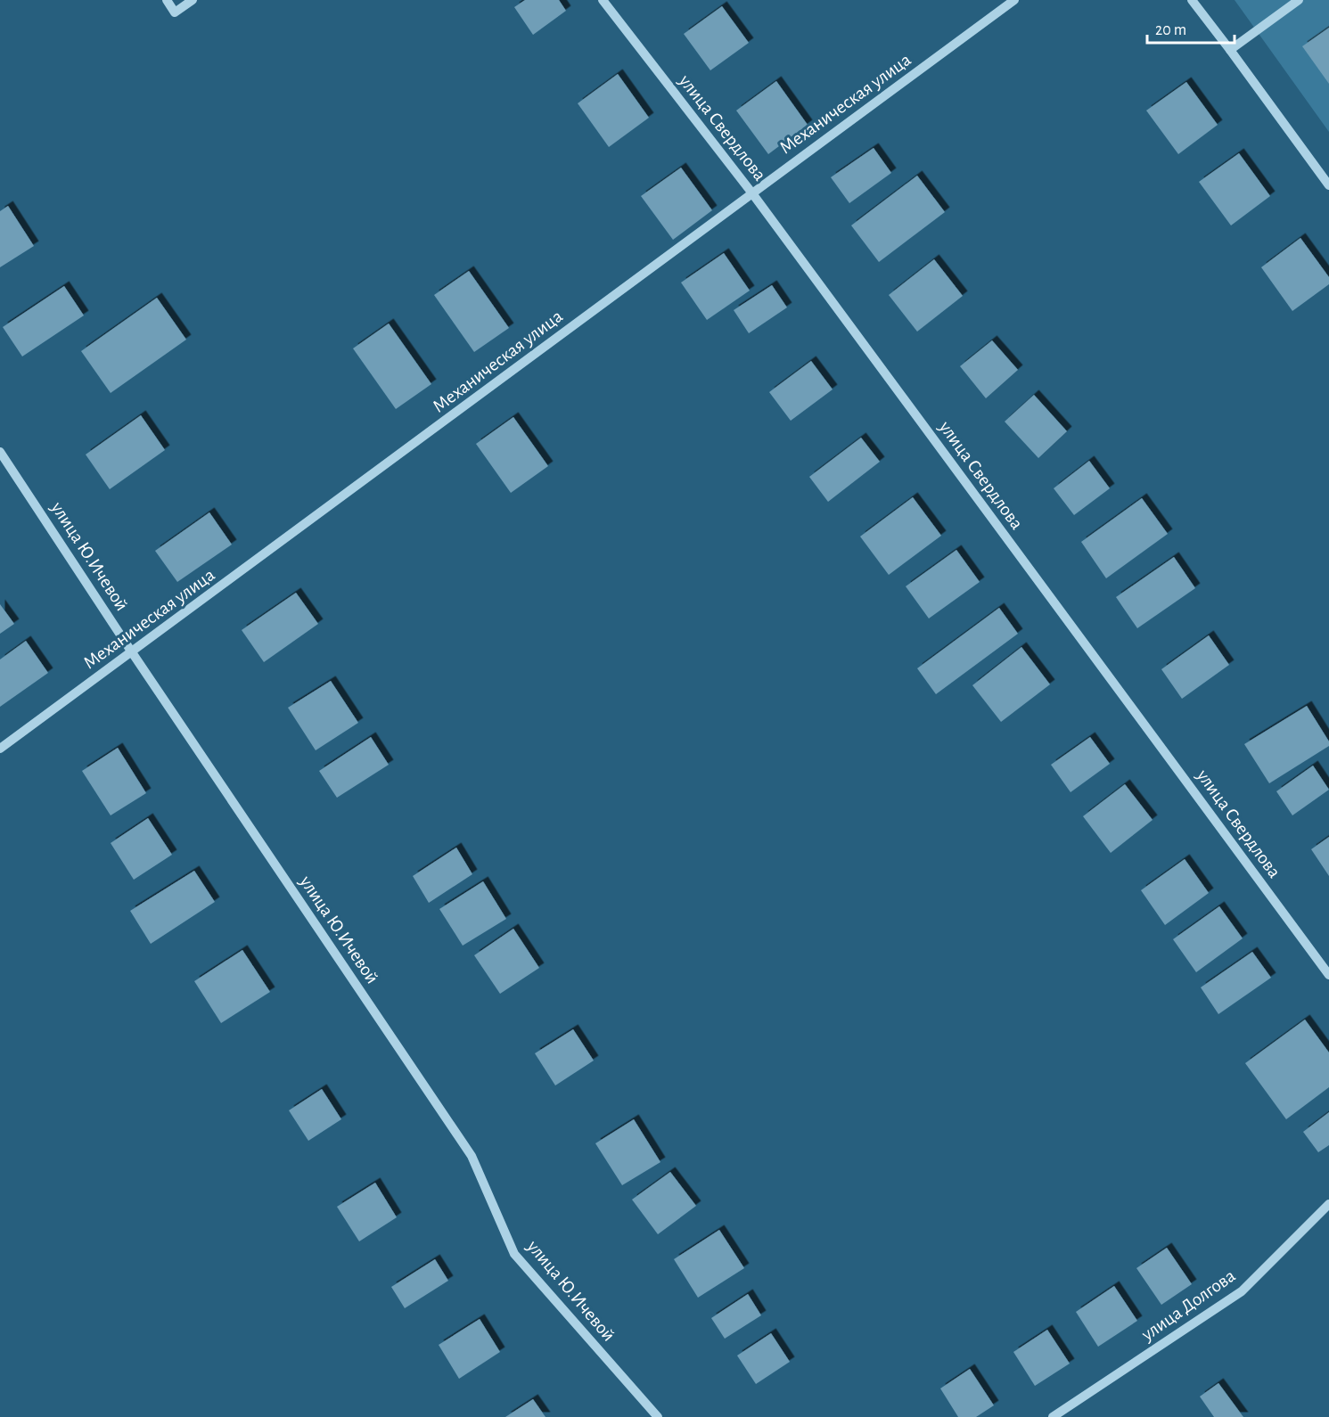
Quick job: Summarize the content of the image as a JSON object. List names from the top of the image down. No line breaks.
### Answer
{"streets":{"street":["Механическая улица","улица Свердлова","улица Ю.Ичевой","улица Долгова"]},"crossings":[["Механическая улица","улица Свердлова"],["Механическая улица","улица Ю.Ичевой"]],"scale_bar":"20 m"}
